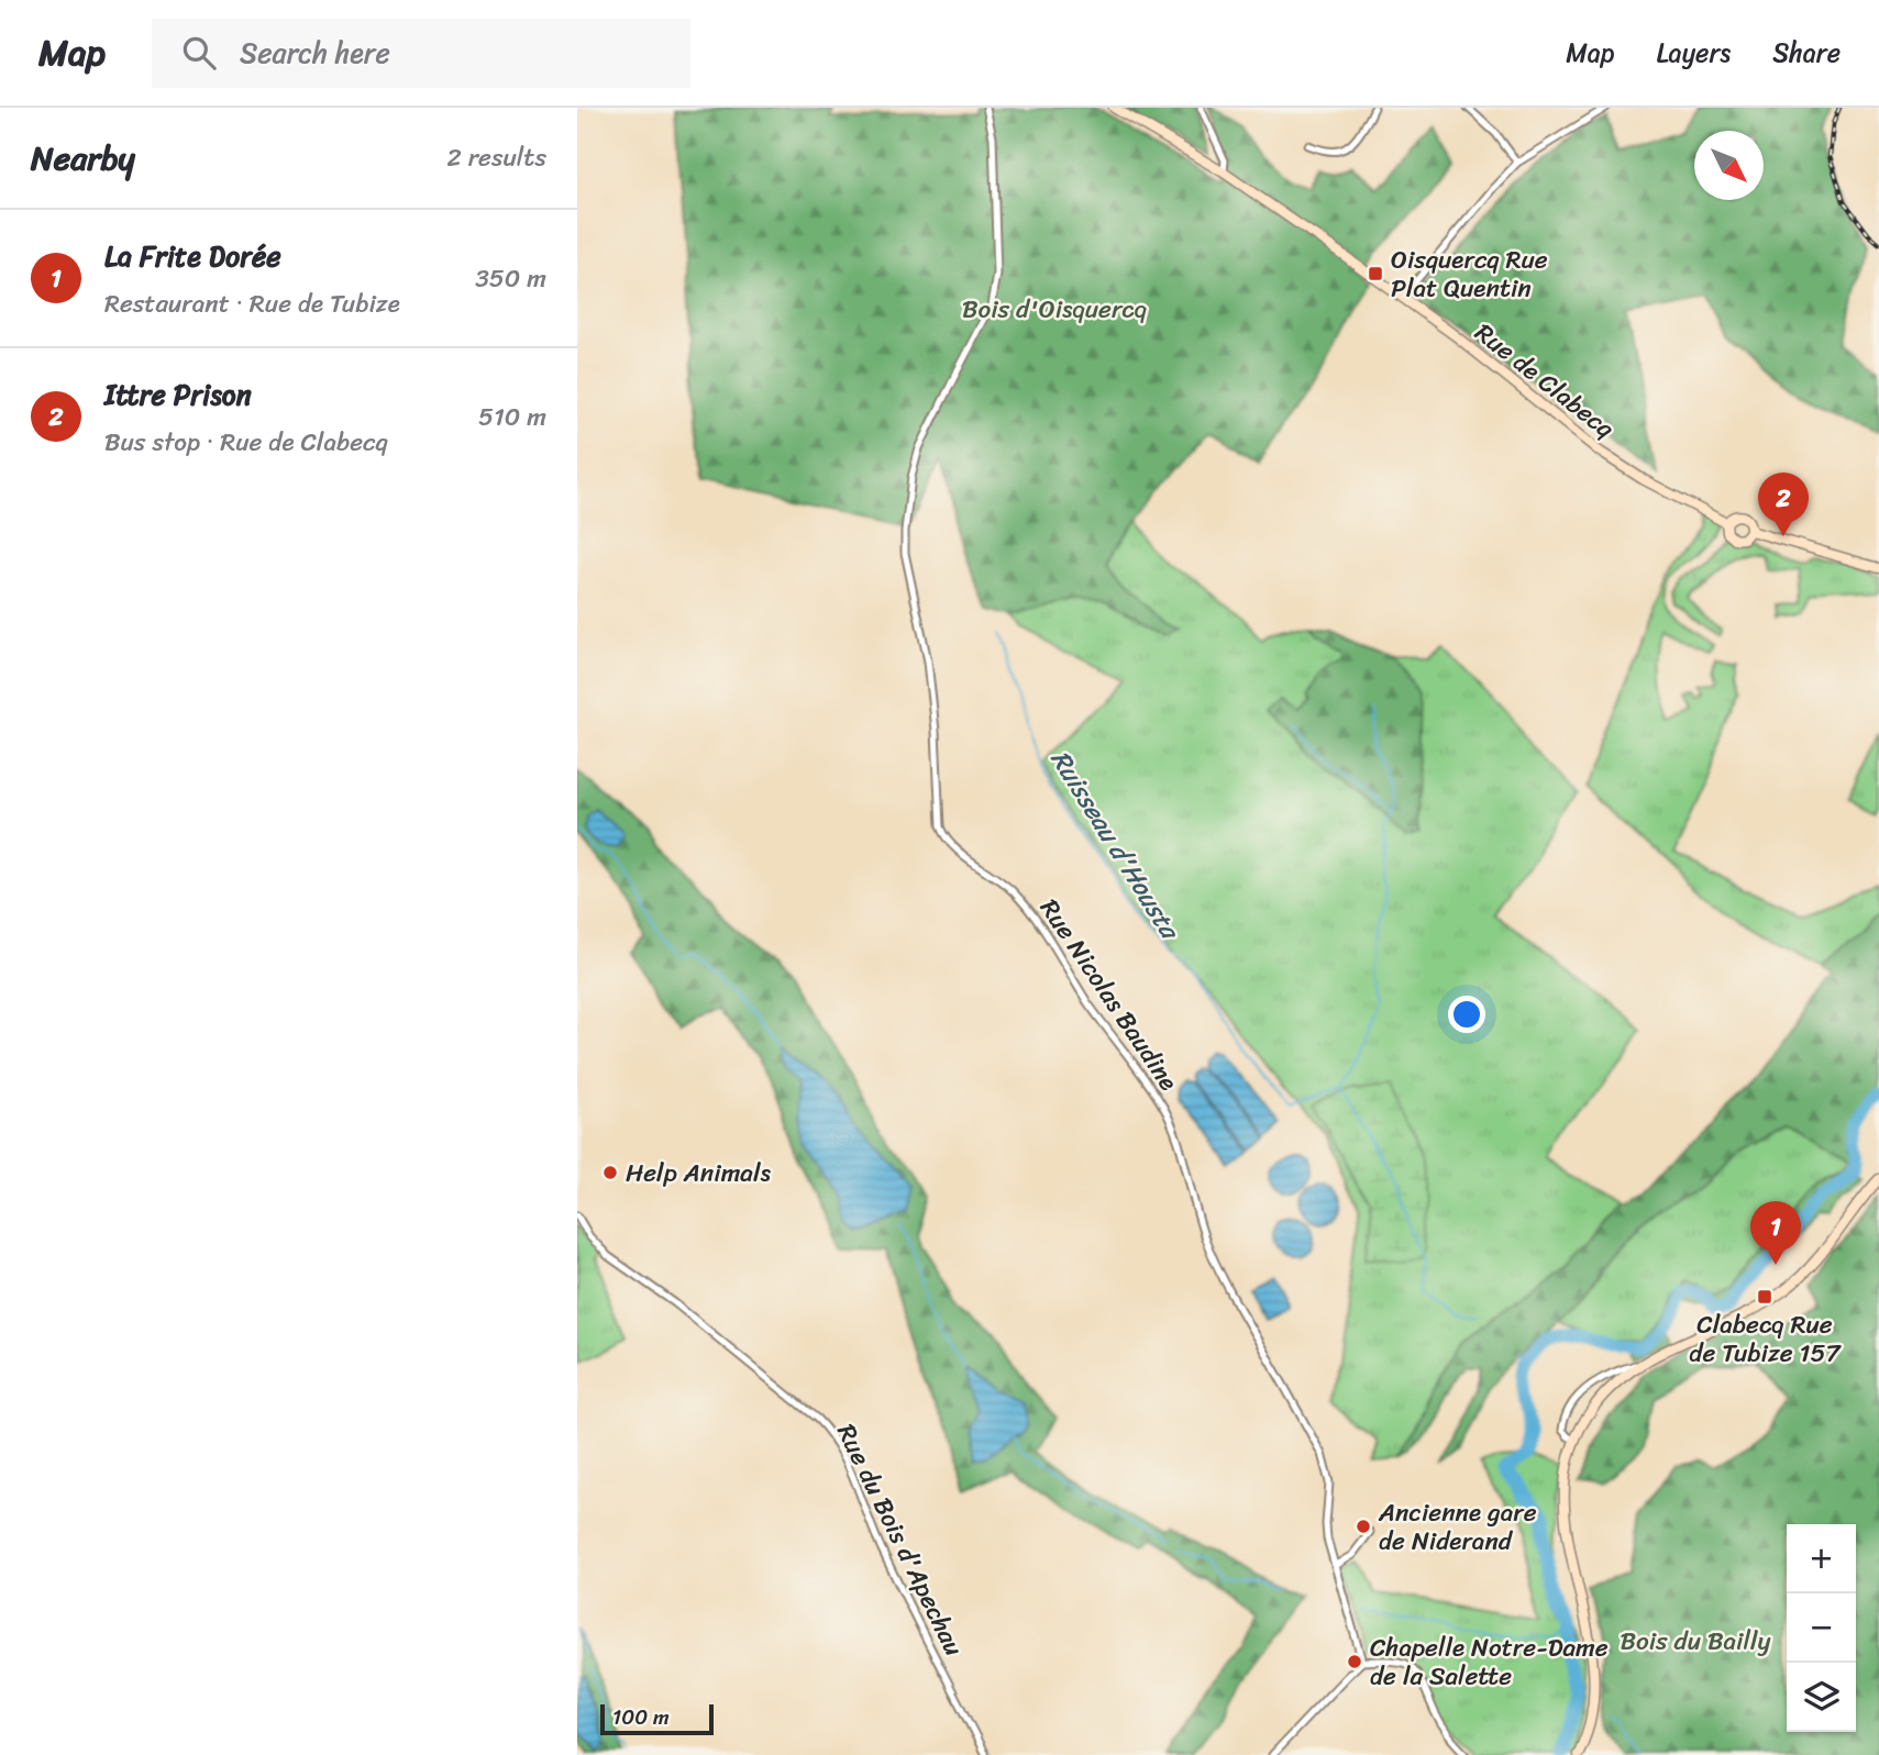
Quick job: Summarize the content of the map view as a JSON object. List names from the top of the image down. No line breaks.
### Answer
{"streets":{"street":["Rue de Clabecq","Rue Nicolas Baudine","Rue du Bois d'Apechau"]},"water":["Ruisseau d'Housta"],"parks":["Bois d'Oisquercq","Bois du Bailly"],"places":{"transit":["Oisquercq Rue Plat Quentin","Clabecq Rue de Tubize 157"],"other":["Help Animals","Ancienne gare de Niderand","Chapelle Notre-Dame de la Salette"]},"scale_bar":"100 m","north":"bottom right","page":{"header":"Map","search":"Search here","nav":["Map","Layers","Share"],"heading":["Nearby","2 results"],"list":[{"mark":"1","name":"La Frite Dorée","note":"Restaurant · Rue de Tubize","value":"350 m"},{"mark":"2","name":"Ittre Prison","note":"Bus stop · Rue de Clabecq","value":"510 m"}],"pins":["2","1"],"map_buttons":["+","−"],"scale":"100 m"}}
